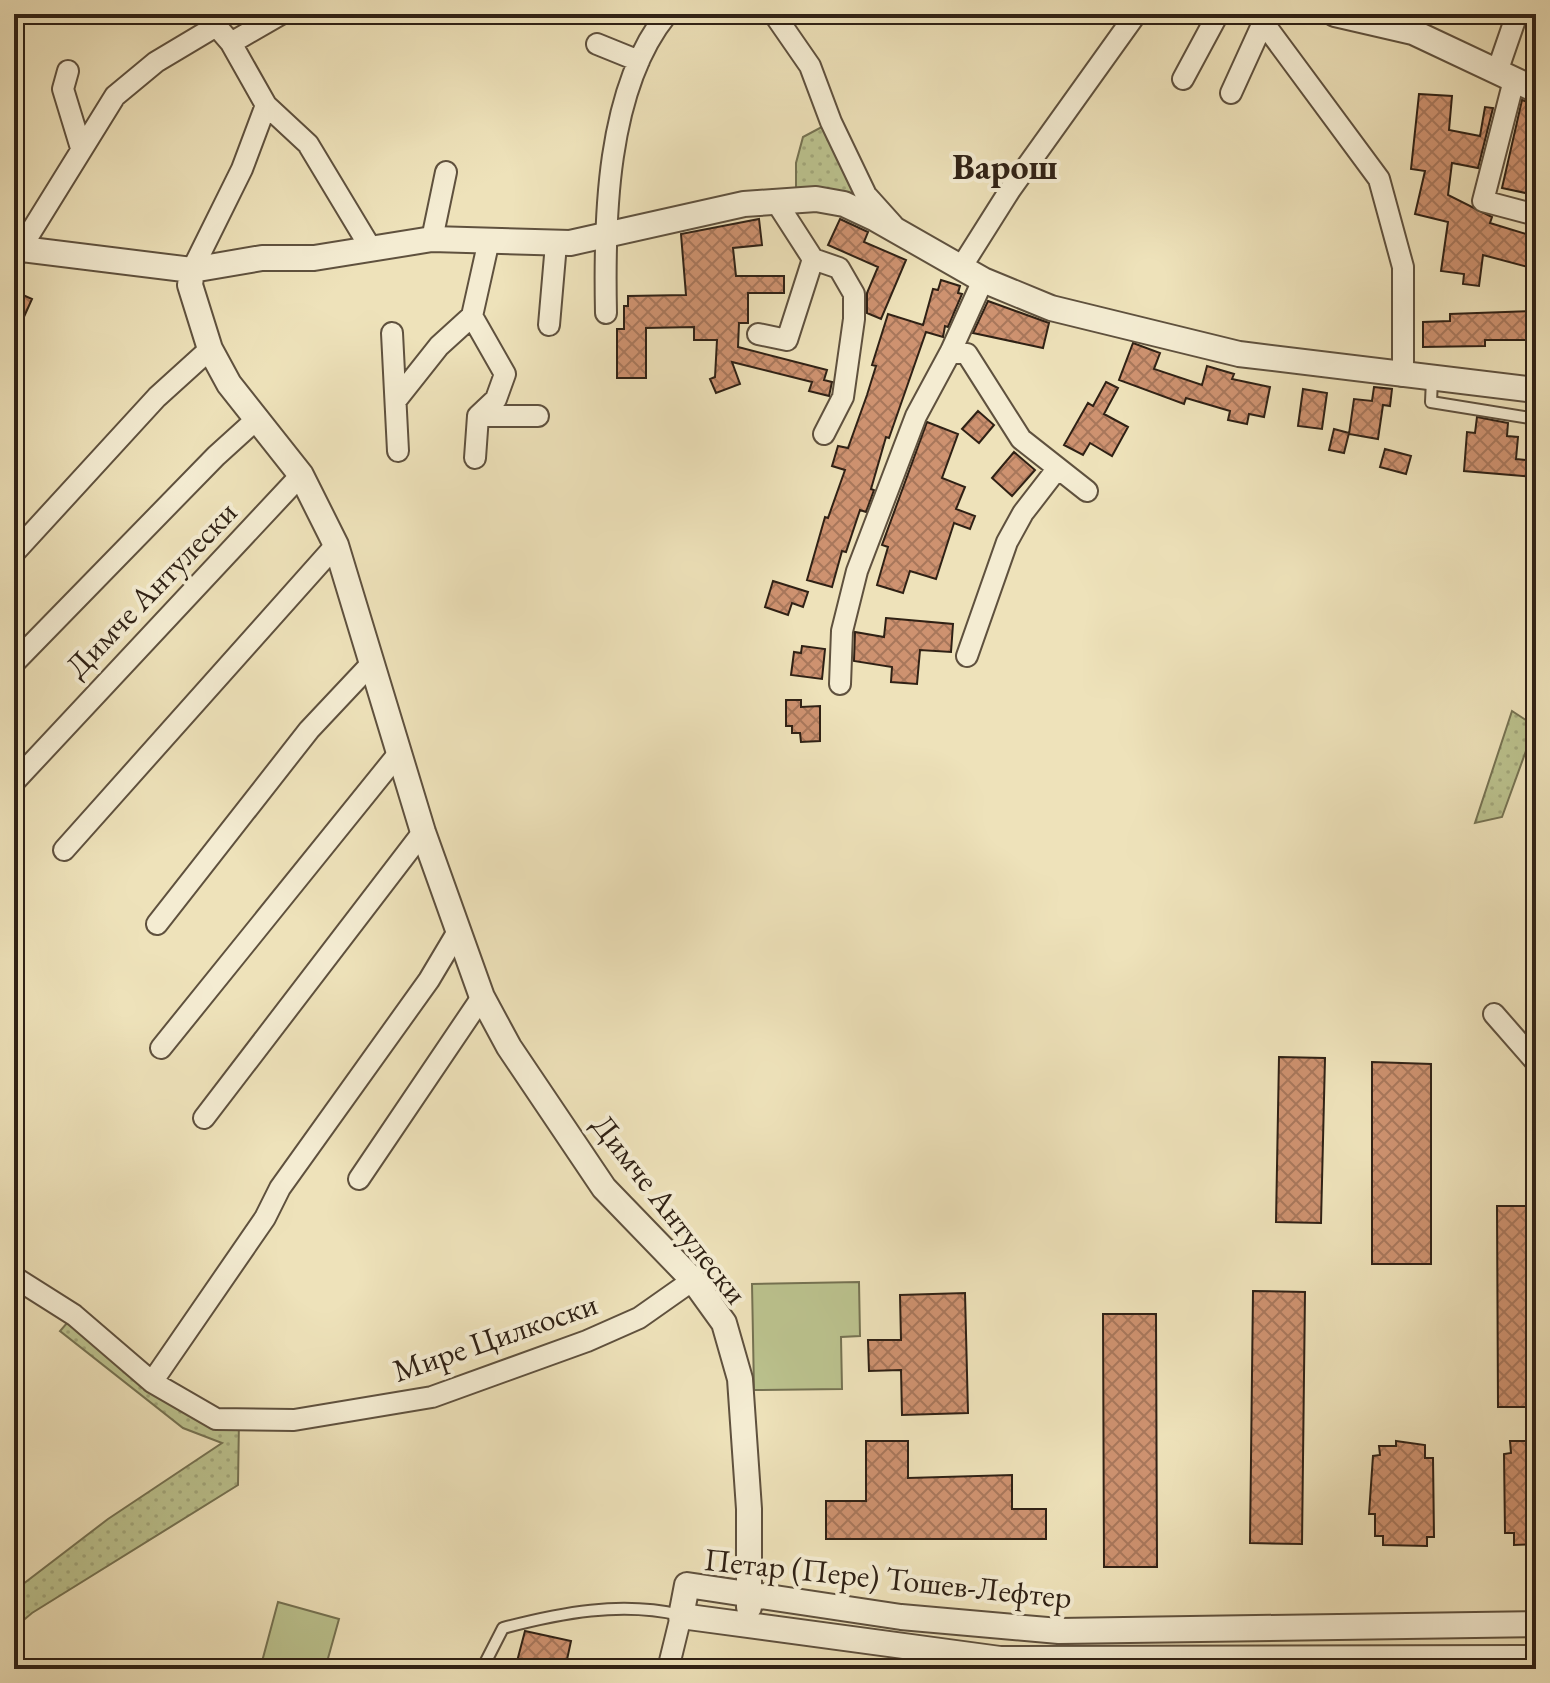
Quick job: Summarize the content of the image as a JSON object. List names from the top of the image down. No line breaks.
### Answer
{"streets":{"street":["Димче Антулески","Мире Цилкоски","Петар (Пере) Тошев-Лефтер"]},"crossings":[["Димче Антулески","Мире Цилкоски"],["Димче Антулески","Петар (Пере) Тошев-Лефтер"]],"districts":["Варош"]}
